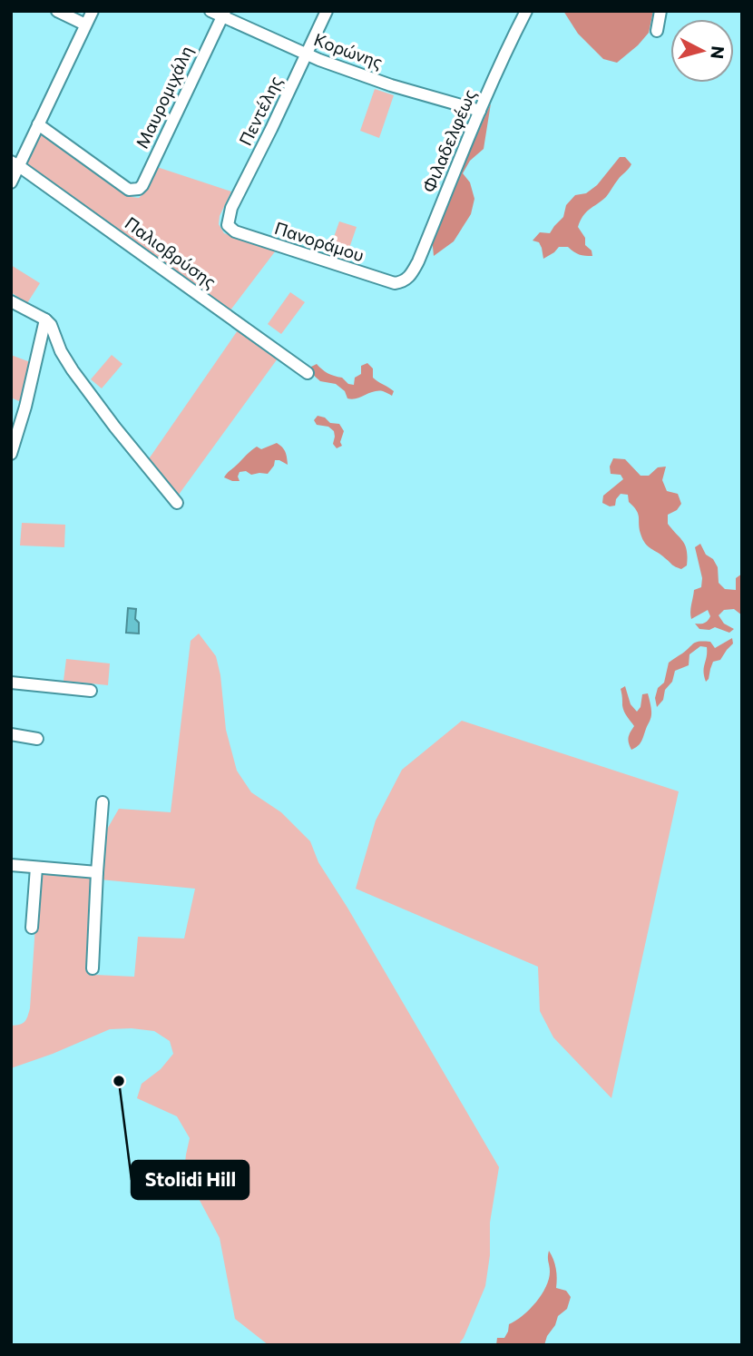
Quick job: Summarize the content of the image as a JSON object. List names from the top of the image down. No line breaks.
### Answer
{"streets":{"street":["Κορώνης","Μαυρομιχάλη","Πεντέλης","Φιλαδελφέως","Πανοράμου","Παλιοβρύσης"]},"crossings":[["Κορώνης","Μαυρομιχάλη"],["Κορώνης","Πεντέλης"],["Κορώνης","Φιλαδελφέως"],["Πεντέλης","Πανοράμου"],["Φιλαδελφέως","Πανοράμου"]],"places":["Stolidi Hill"],"north":"right"}
